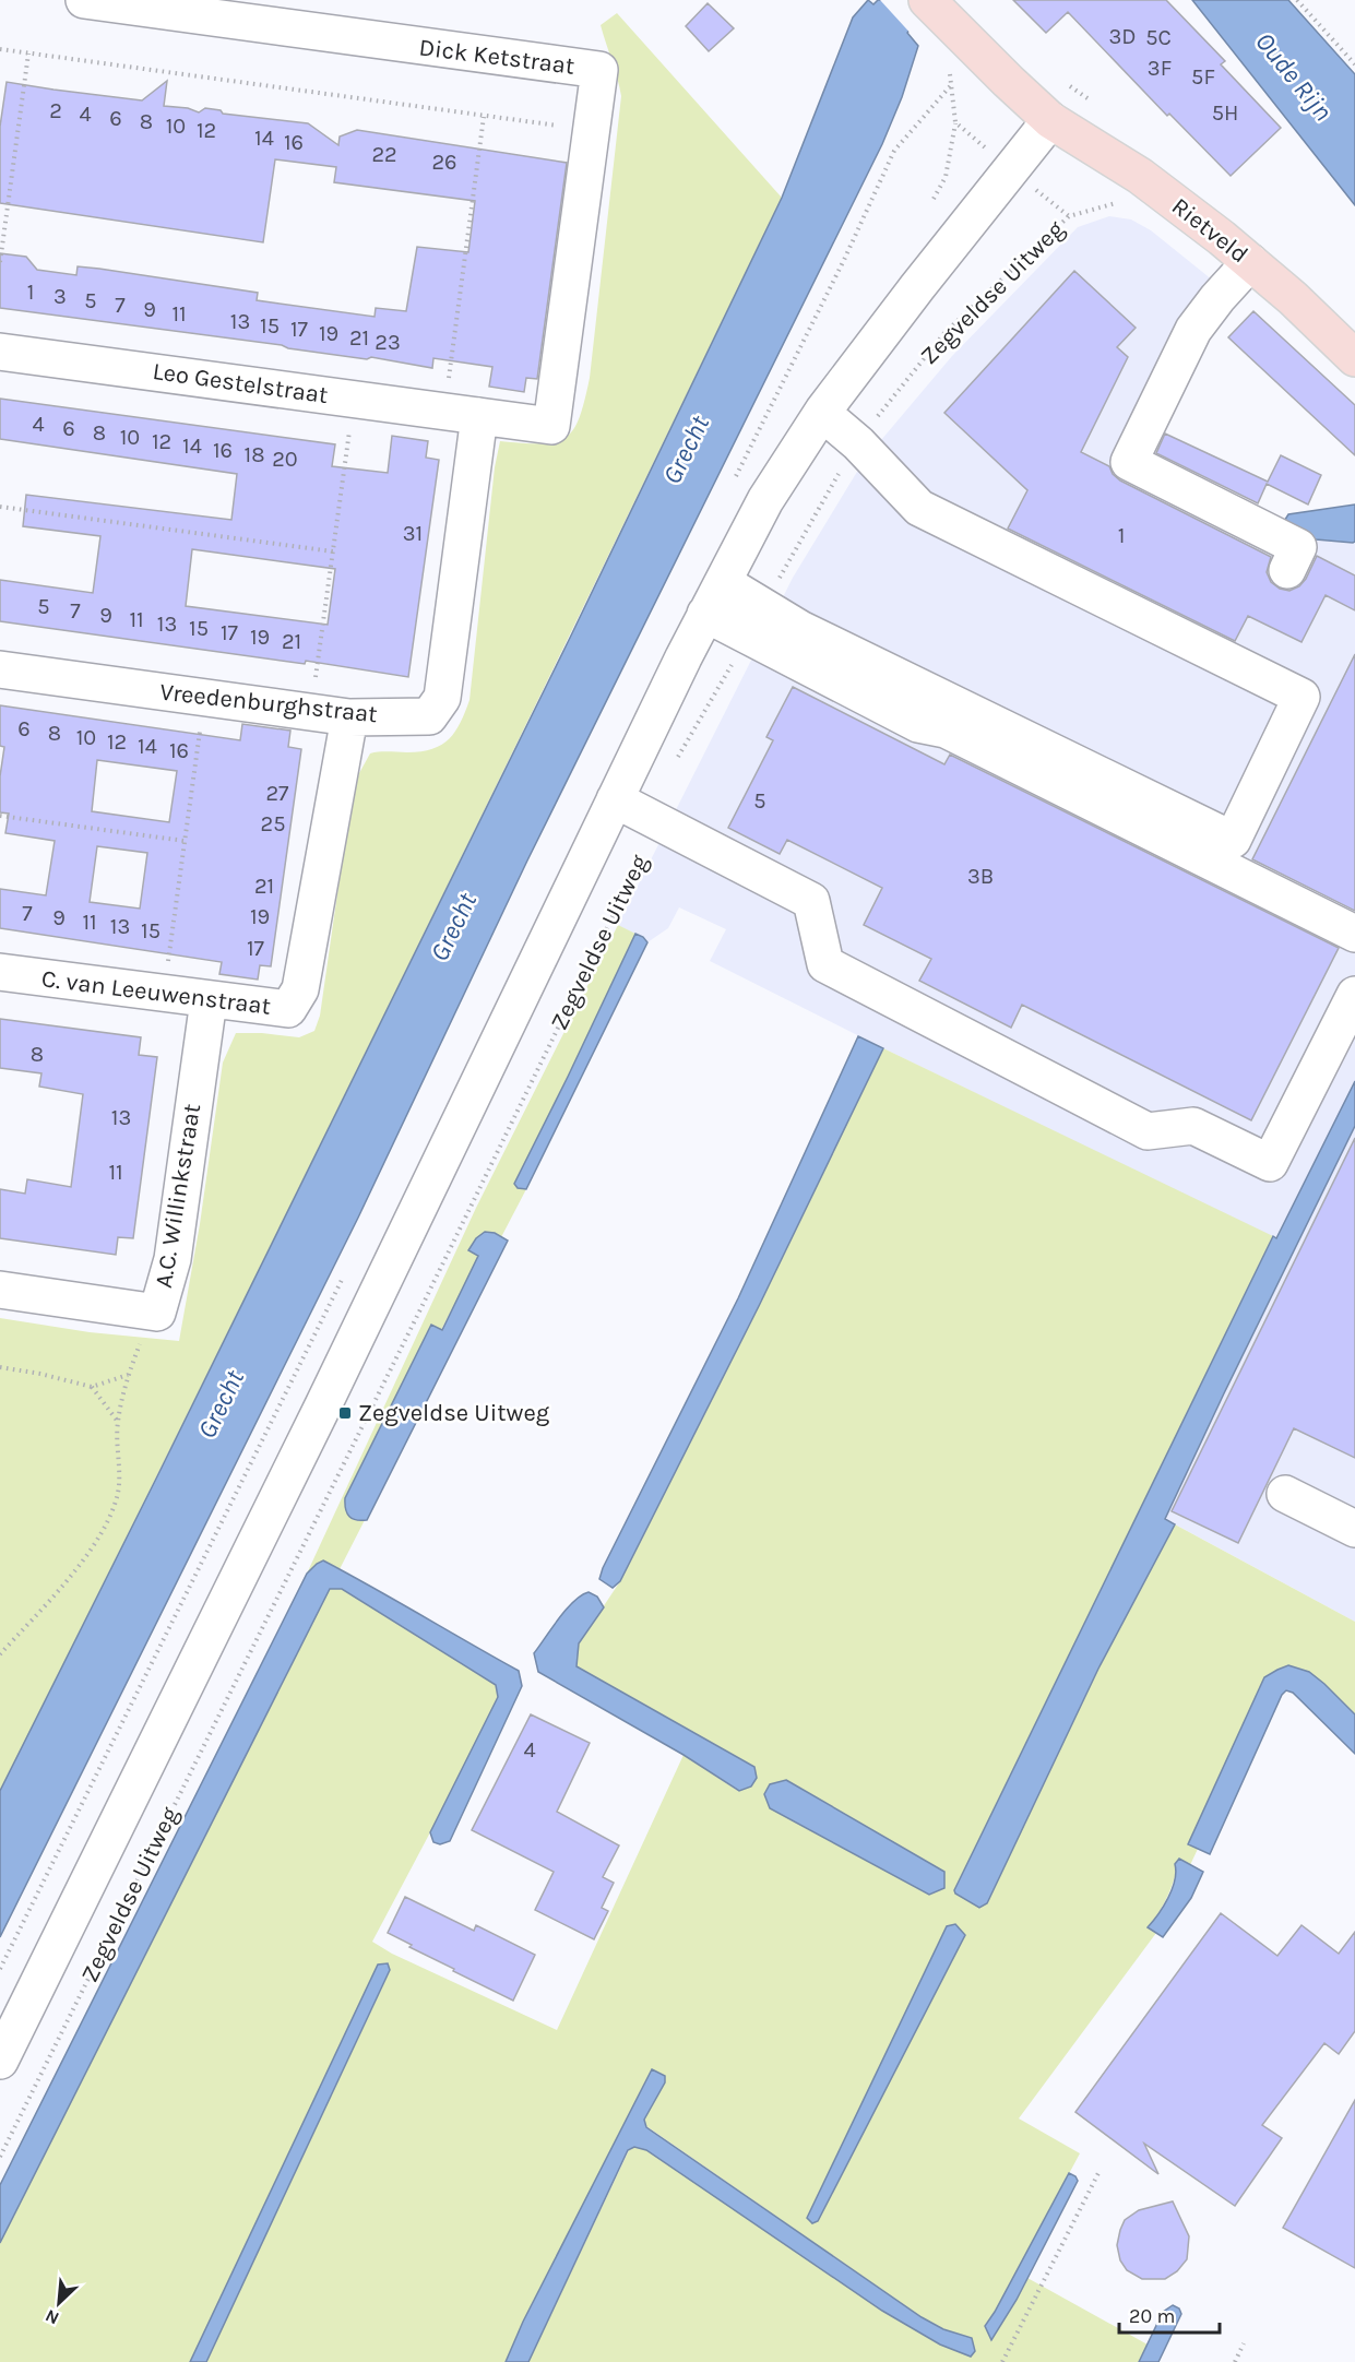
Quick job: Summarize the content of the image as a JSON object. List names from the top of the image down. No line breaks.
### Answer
{"streets":{"main road":["Rietveld"],"street":["Dick Ketstraat","Zegveldse Uitweg","Leo Gestelstraat","Vreedenburghstraat","C. van Leeuwenstraat","A.C. Willinkstraat"]},"crossings":[["Dick Ketstraat","Leo Gestelstraat"],["Dick Ketstraat","Vreedenburghstraat"],["Rietveld","Zegveldse Uitweg"],["Leo Gestelstraat","Vreedenburghstraat"],["Vreedenburghstraat","C. van Leeuwenstraat"],["C. van Leeuwenstraat","A.C. Willinkstraat"]],"water":["Oude Rijn","Grecht"],"places":{"transit":["Zegveldse Uitweg"]},"house_numbers":["3D","5C","3F","5F","2","5H","4","6","8","10","12","14","16","22","26","1","3","5","7","9","11","13","15","17","19","21","23","4","6","8","10","12","14","16","18","20","31","1","5","7","9","11","13","15","17","19","21","6","8","10","12","14","16","27","5","25","3B","21","7","19","9","11","13","15","17","8","13","11","4"],"scale_bar":"20 m","north":"bottom left"}
